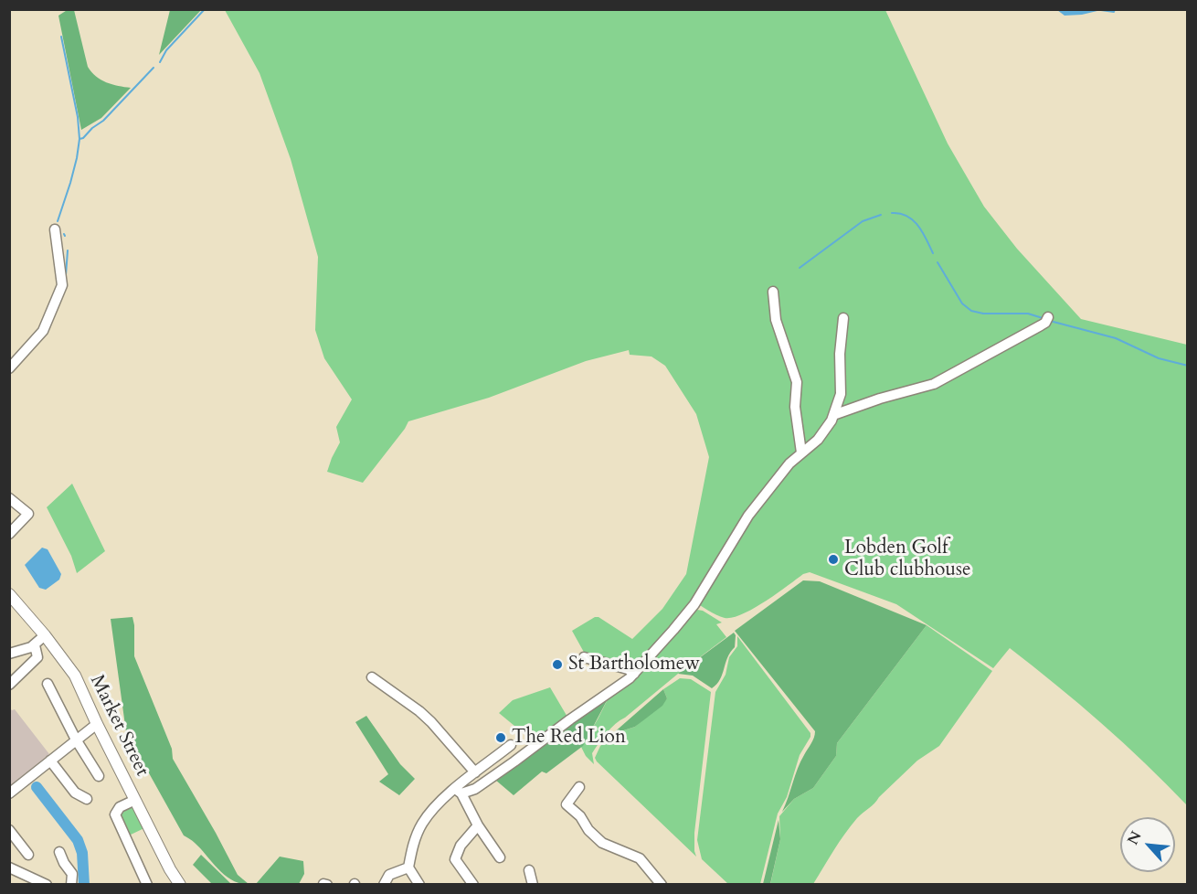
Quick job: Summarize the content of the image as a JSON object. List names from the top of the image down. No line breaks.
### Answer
{"streets":{"main road":["Market Street"]},"places":["Lobden Golf Club clubhouse","St Bartholomew","The Red Lion"],"north":"top left"}
